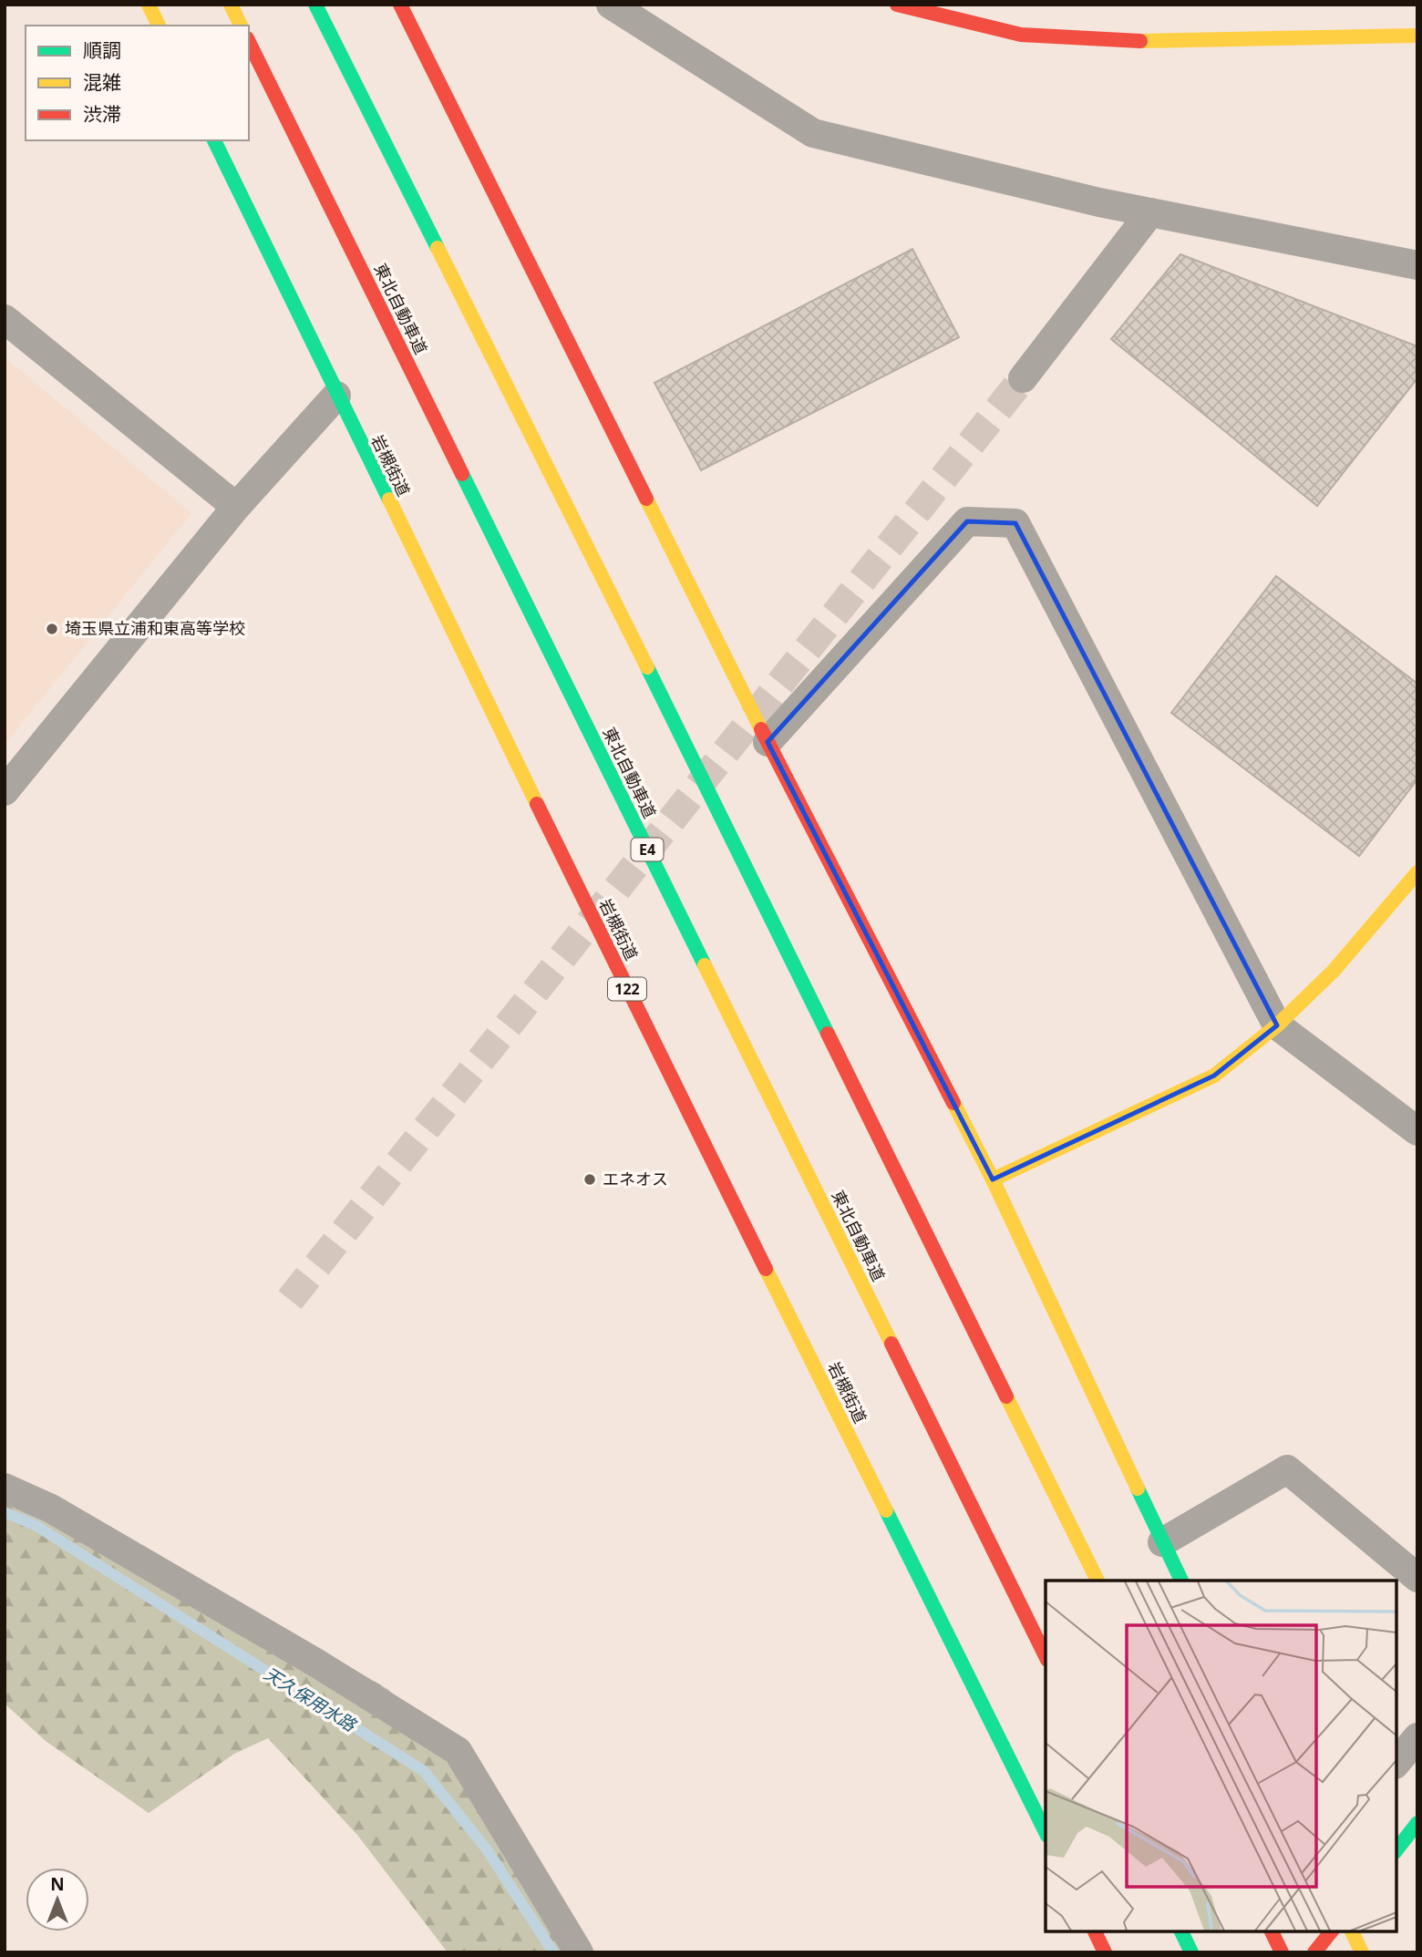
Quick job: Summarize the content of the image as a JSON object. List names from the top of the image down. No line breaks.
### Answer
{"streets":{"main road":["東北自動車道","岩槻街道","E4","122"]},"water":["天久保用水路"],"places":["埼玉県立浦和東高等学校","エネオス"],"legend":["順調","混雑","渋滞"],"north":"top"}
